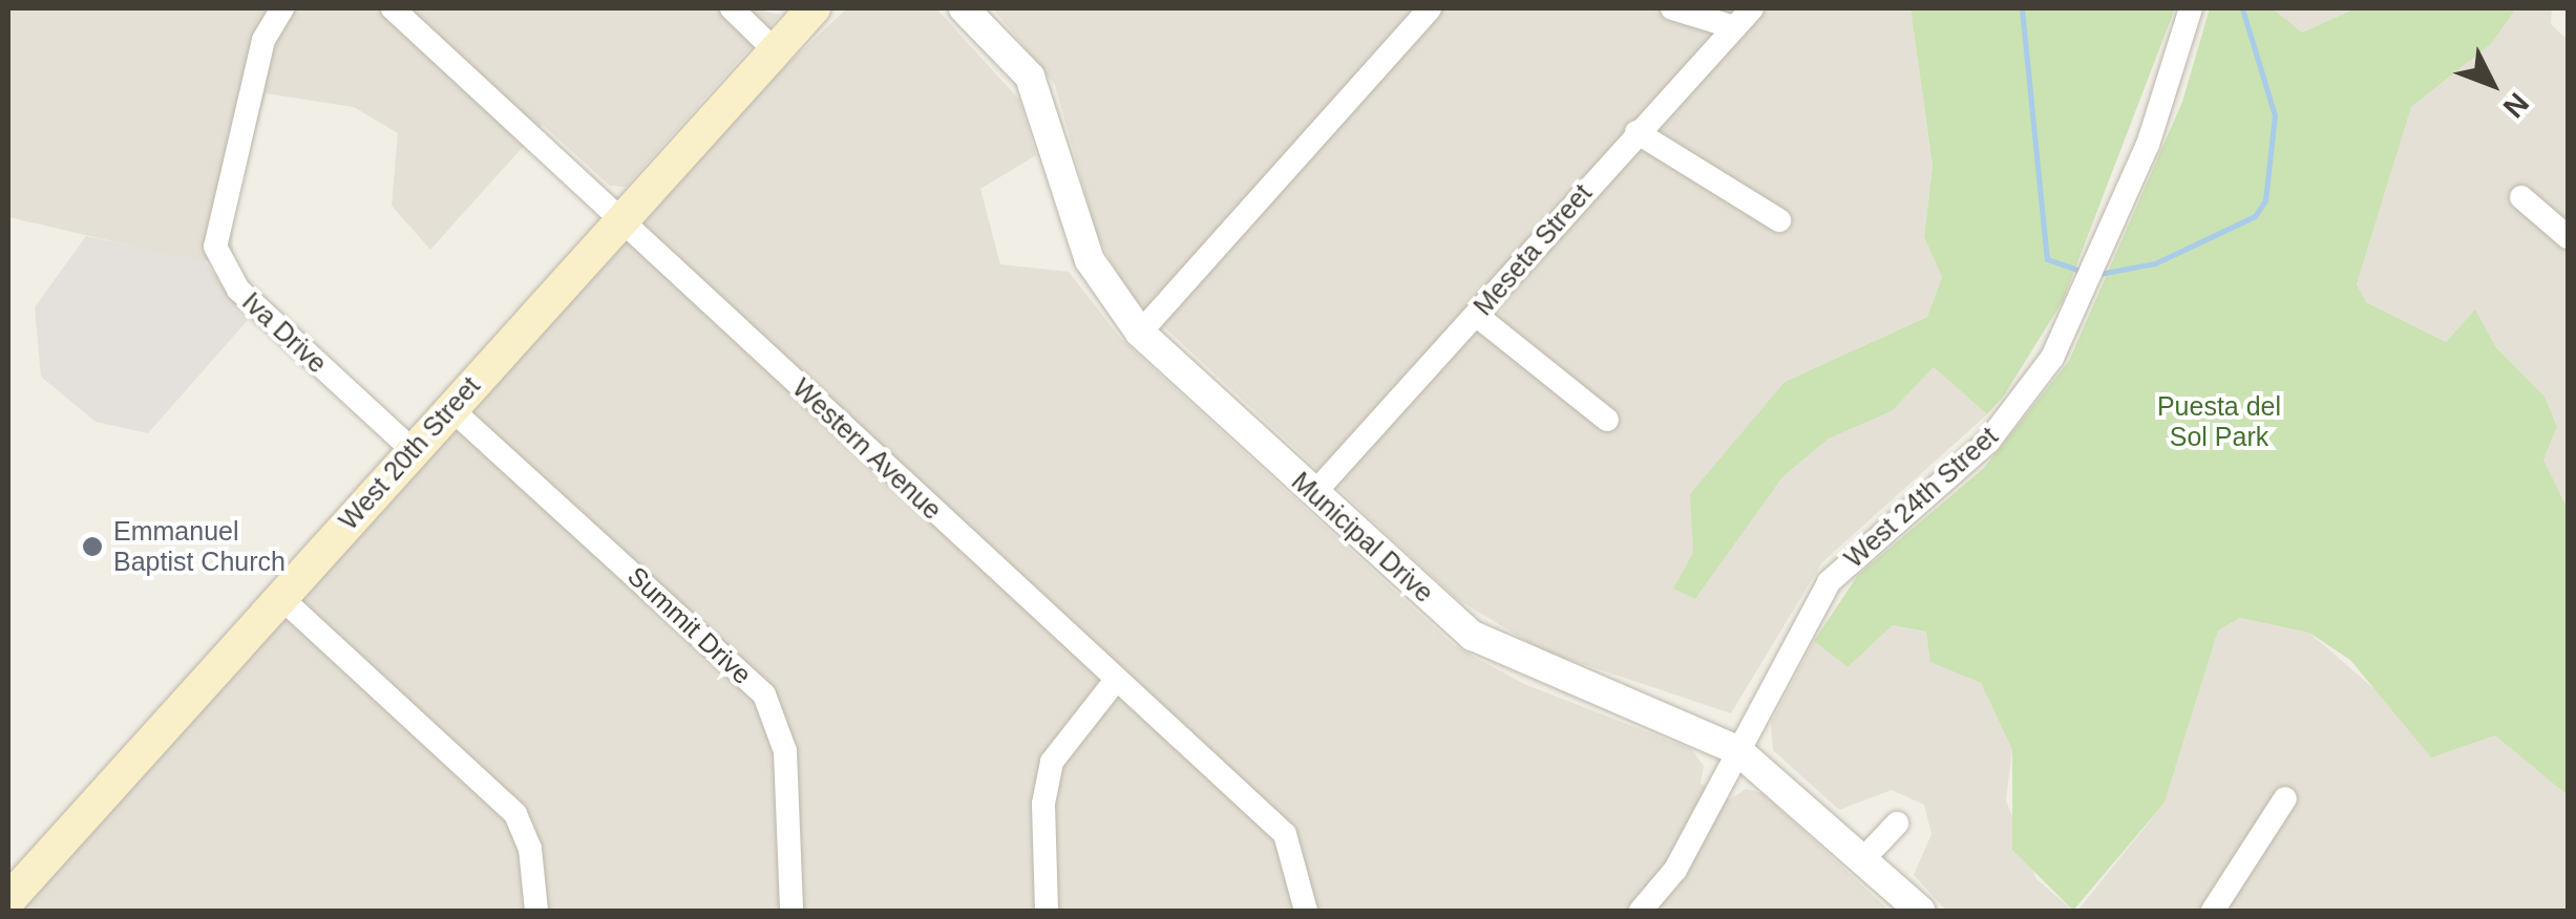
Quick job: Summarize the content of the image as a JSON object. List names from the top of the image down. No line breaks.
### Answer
{"streets":{"main road":["West 20th Street"],"street":["Meseta Street","Iva Drive","Western Avenue","West 24th Street","Municipal Drive","Summit Drive"]},"crossings":[["Meseta Street","Municipal Drive"],["Iva Drive","West 20th Street"],["Western Avenue","West 20th Street"],["West 20th Street","Summit Drive"],["West 24th Street","Municipal Drive"]],"parks":["Puesta del Sol Park"],"places":["Emmanuel Baptist Church"],"north":"bottom right"}
